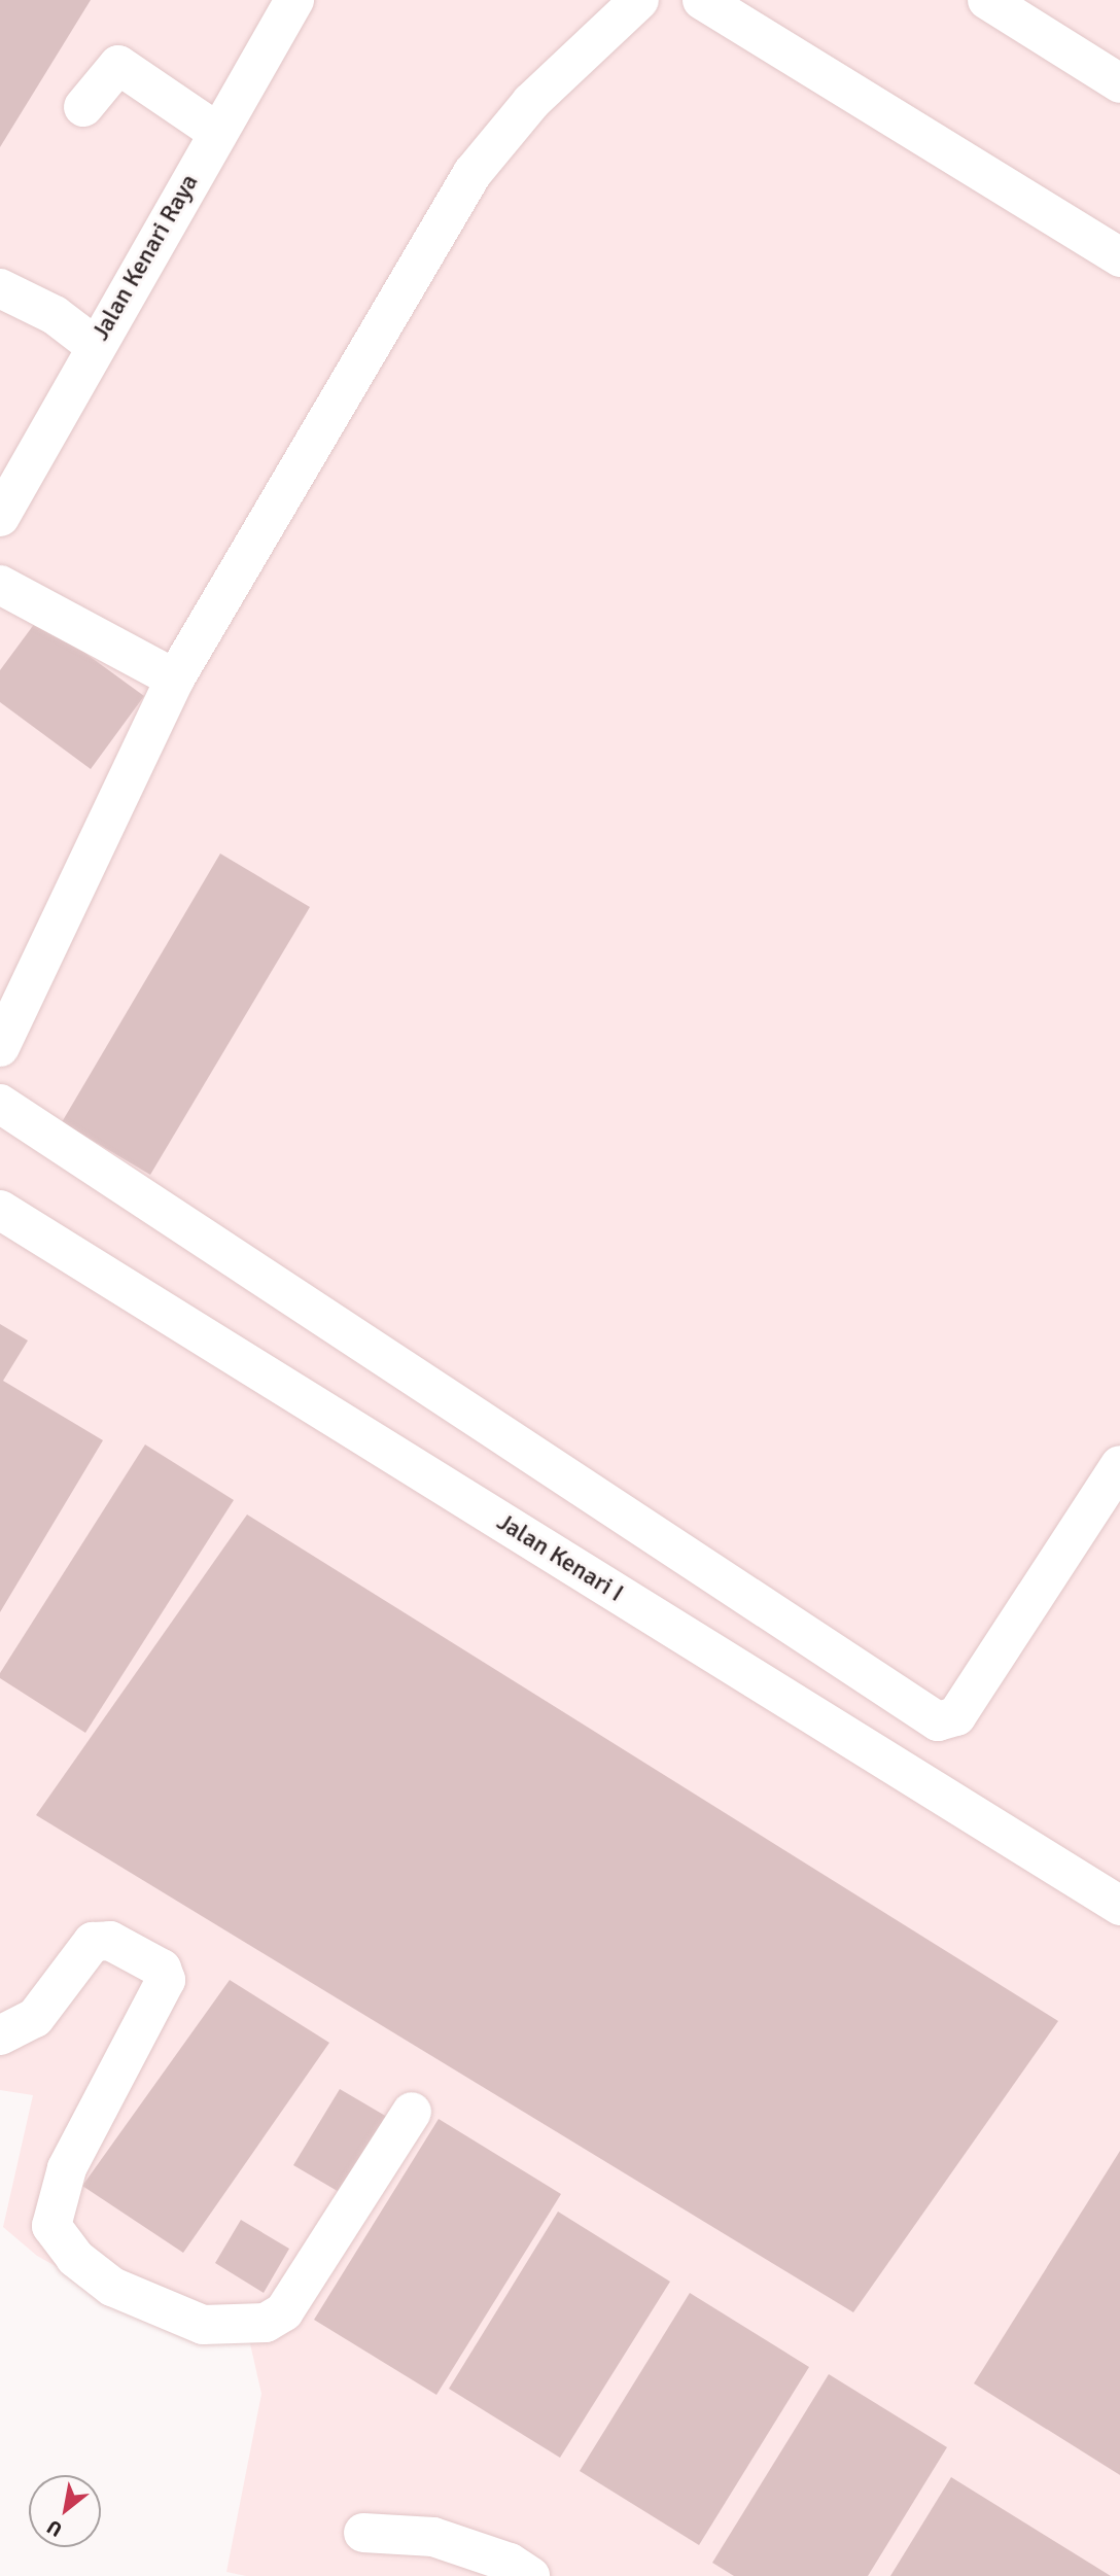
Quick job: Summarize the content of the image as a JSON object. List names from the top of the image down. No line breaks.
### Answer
{"streets":{"street":["Jalan Kenari Raya","Jalan Kenari I"]},"north":"bottom left"}
